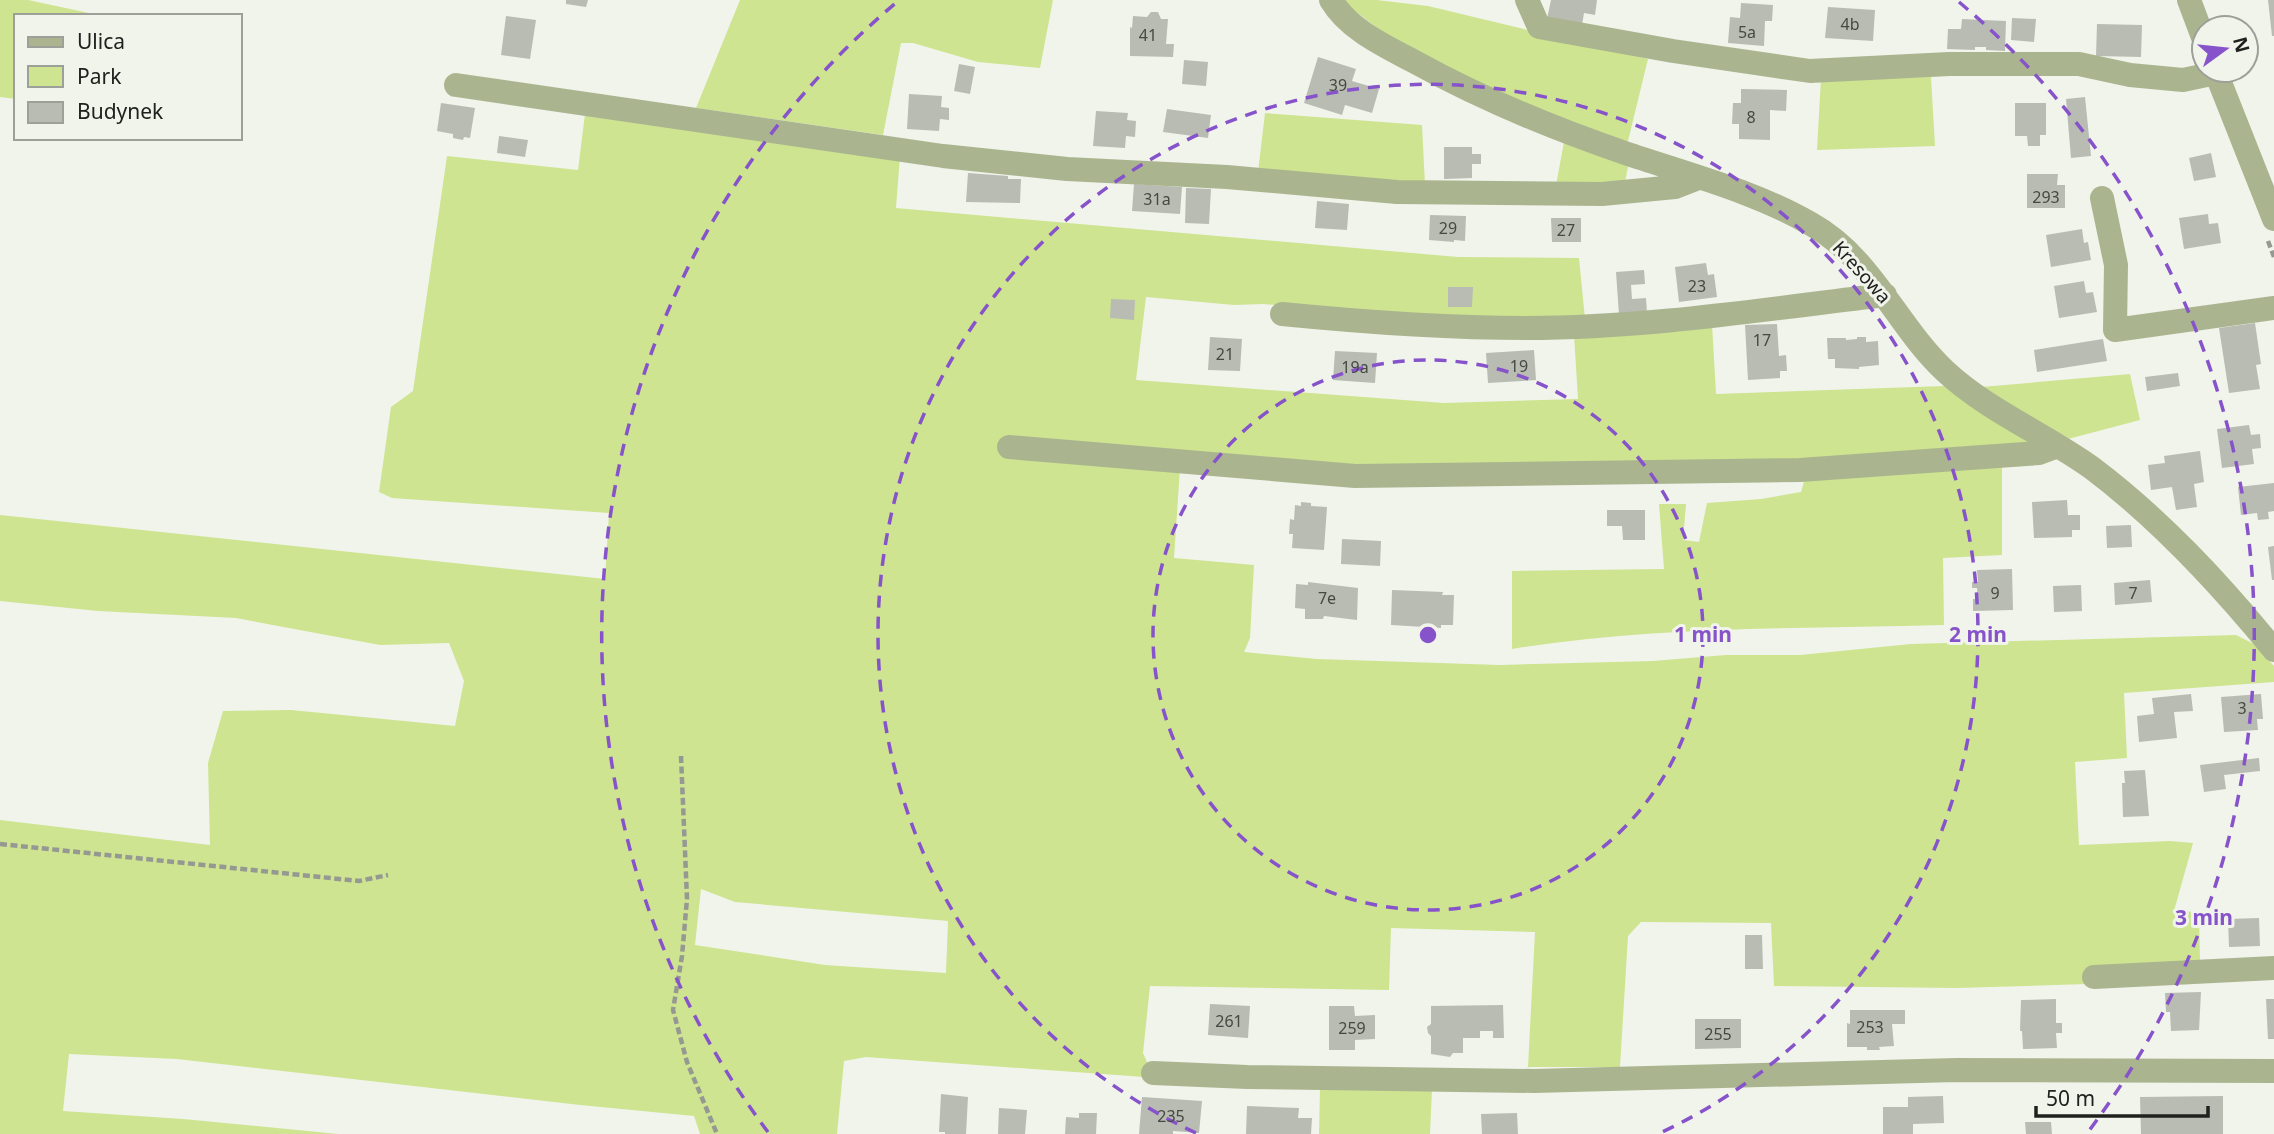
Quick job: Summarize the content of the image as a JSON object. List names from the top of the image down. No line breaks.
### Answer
{"streets":{"street":["Kresowa"]},"house_numbers":["4b","5a","41","39","8","293","31a","29","27","23","17","21","19","19a","9","7","7e","3","261","253","259","255","235"],"legend":["Ulica","Park","Budynek"],"scale_bar":"50 m","north":"right","rings":["1 min","2 min","3 min"]}
